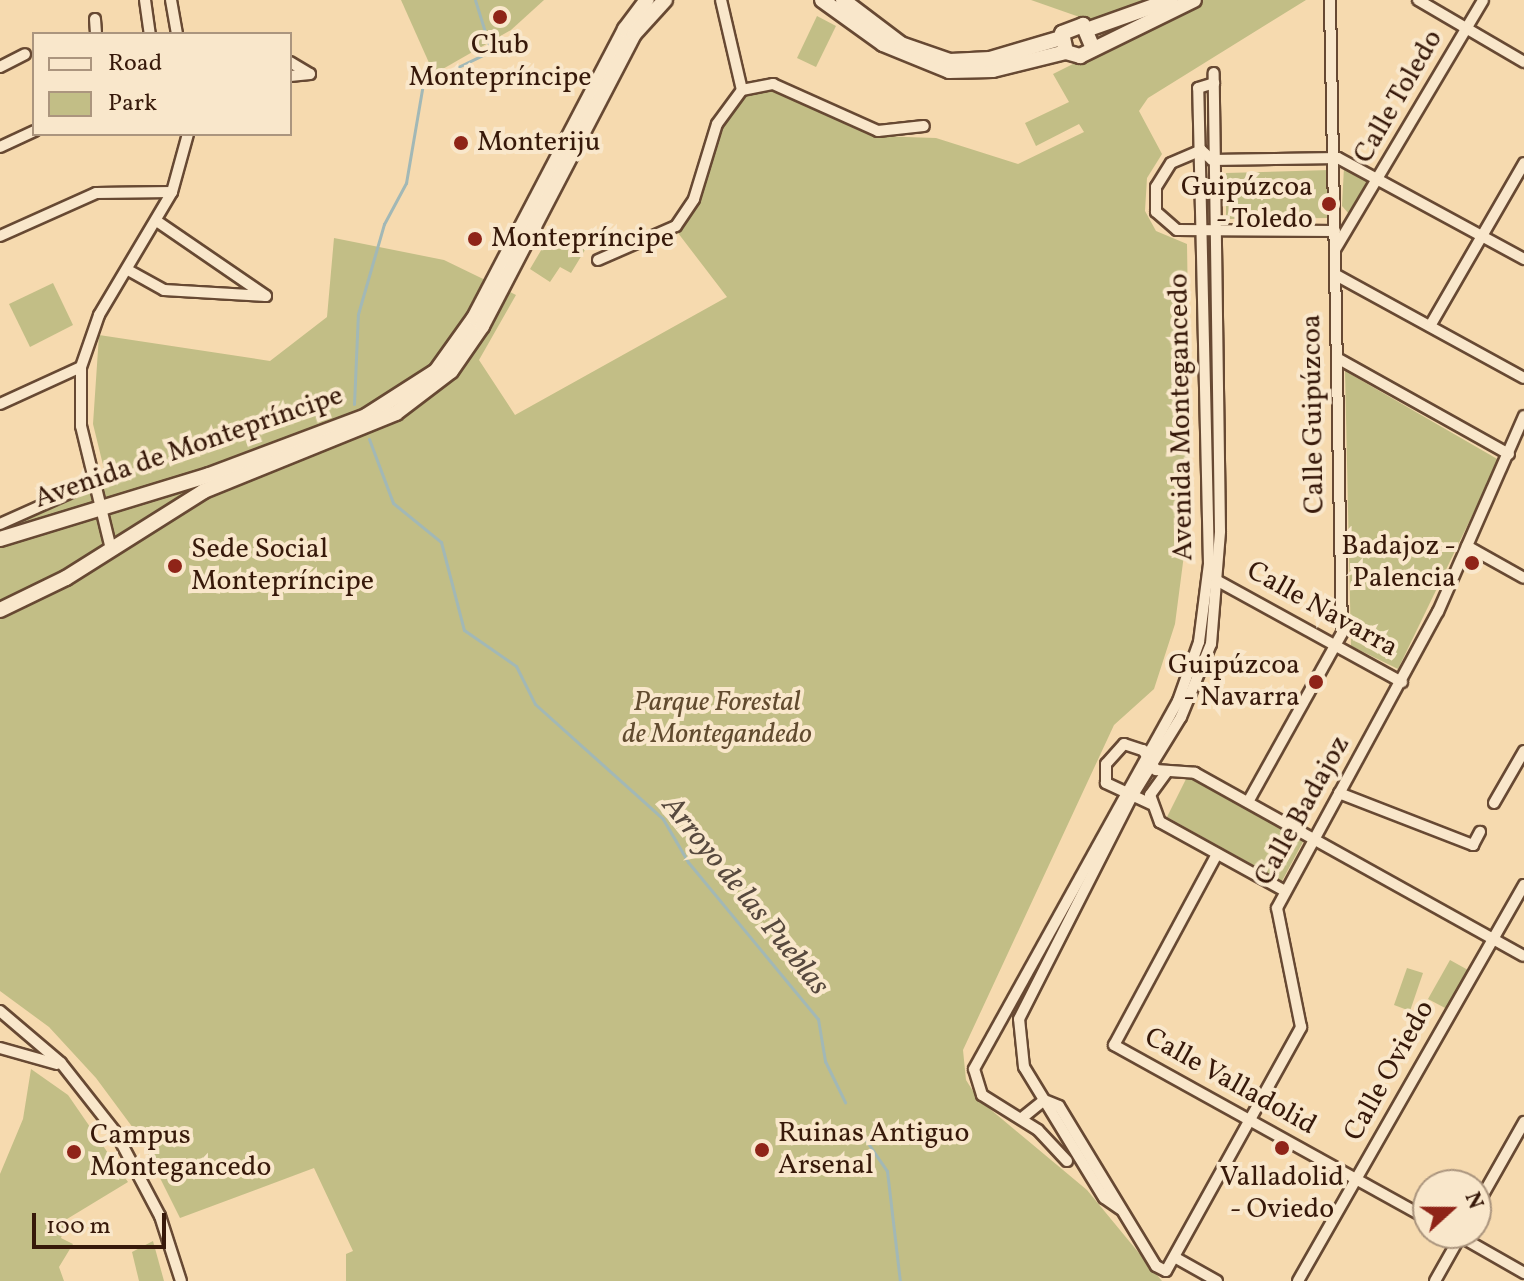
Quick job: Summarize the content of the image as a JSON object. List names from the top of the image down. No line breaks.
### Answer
{"streets":{"street":["Calle Toledo","Calle Guipúzcoa","Avenida Montegancedo","Avenida de Montepríncipe","Calle Navarra","Calle Badajoz","Calle Oviedo","Calle Valladolid"]},"crossings":[["Calle Toledo","Calle Guipúzcoa"],["Calle Guipúzcoa","Calle Navarra"],["Avenida Montegancedo","Calle Navarra"],["Avenida Montegancedo","Calle Badajoz"],["Calle Navarra","Calle Badajoz"],["Calle Badajoz","Calle Valladolid"],["Calle Oviedo","Calle Valladolid"]],"water":["Arroyo de las Pueblas"],"parks":["Parque Forestal de Montegandedo"],"places":["Club Montepríncipe","Monteriju","Guipúzcoa - Toledo","Montepríncipe","Badajoz - Palencia","Sede Social Montepríncipe","Guipúzcoa - Navarra","Valladolid - Oviedo","Ruinas Antiguo Arsenal","Campus Montegancedo"],"legend":["Road","Park"],"scale_bar":"100 m","north":"right"}
